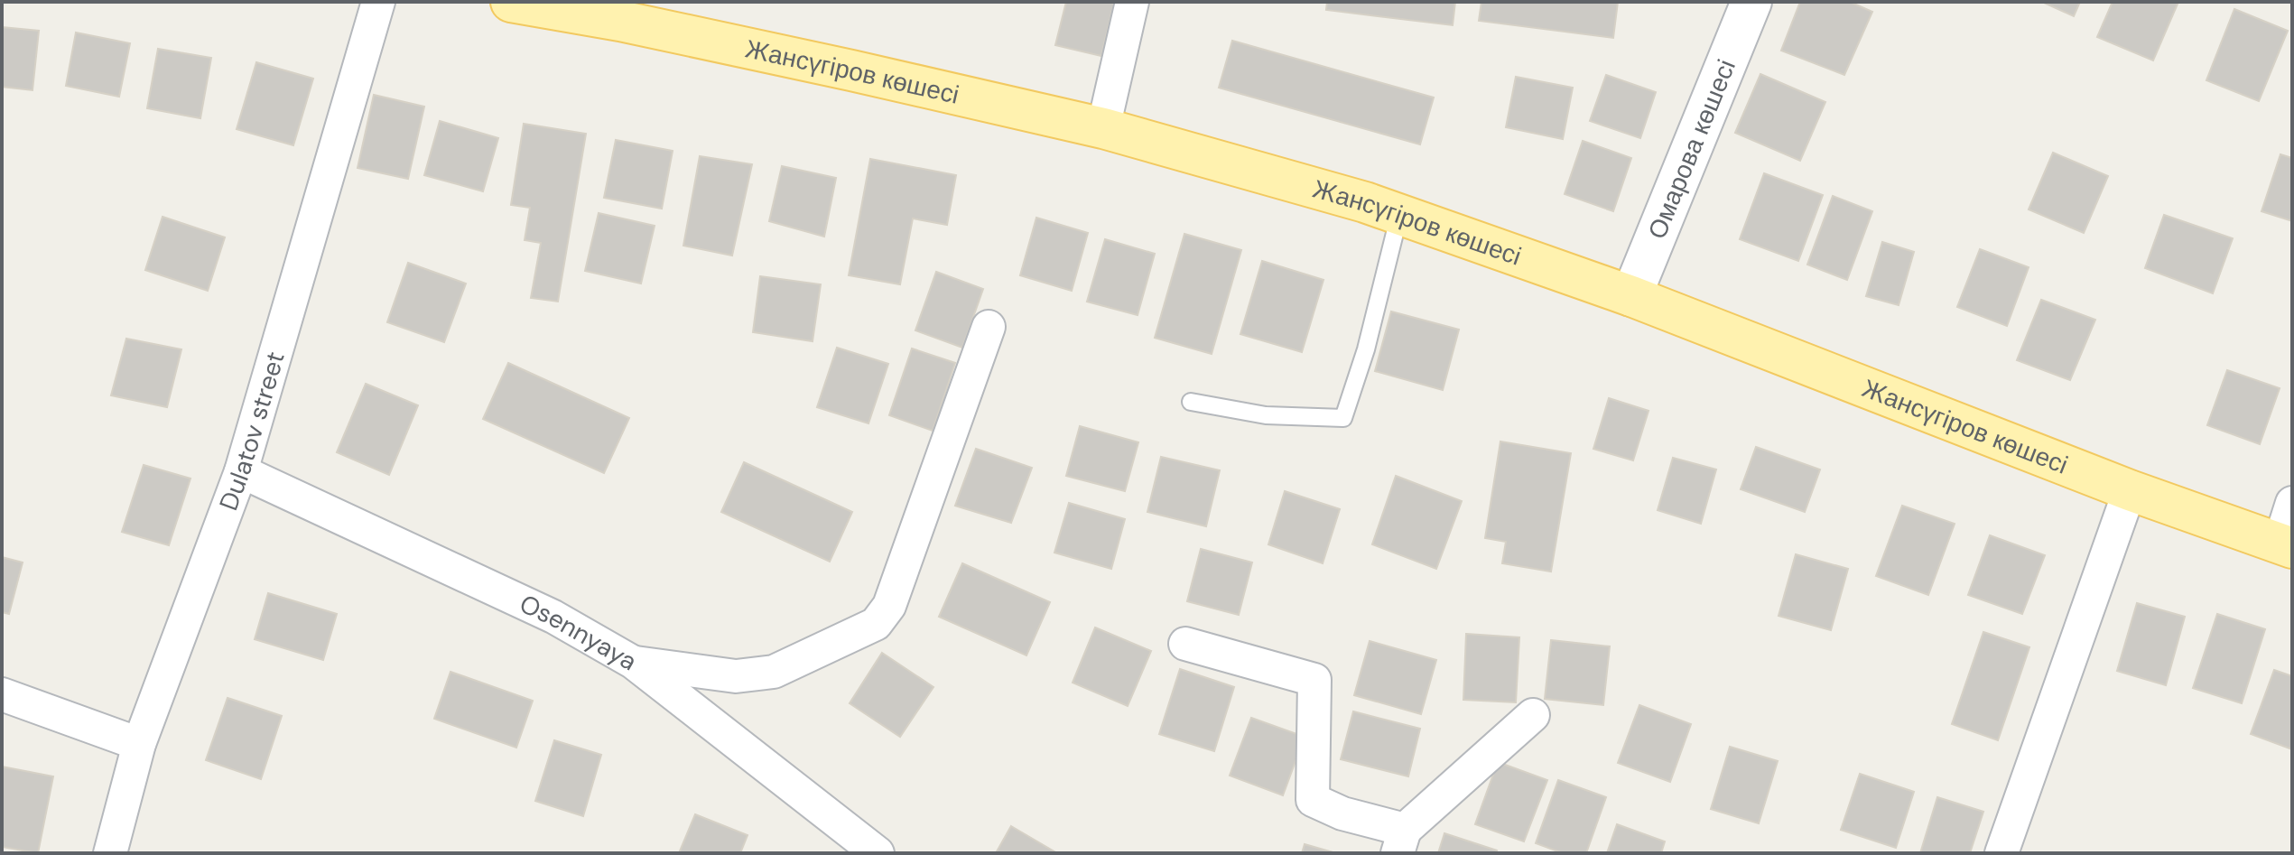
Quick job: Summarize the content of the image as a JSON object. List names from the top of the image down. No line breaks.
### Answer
{"streets":{"main road":["Жансүгіров көшесі"],"street":["Омарова көшесі","Dulatov street","Osennyaya"]},"crossings":[["Жансүгіров көшесі","Омарова көшесі"],["Dulatov street","Osennyaya"]]}
